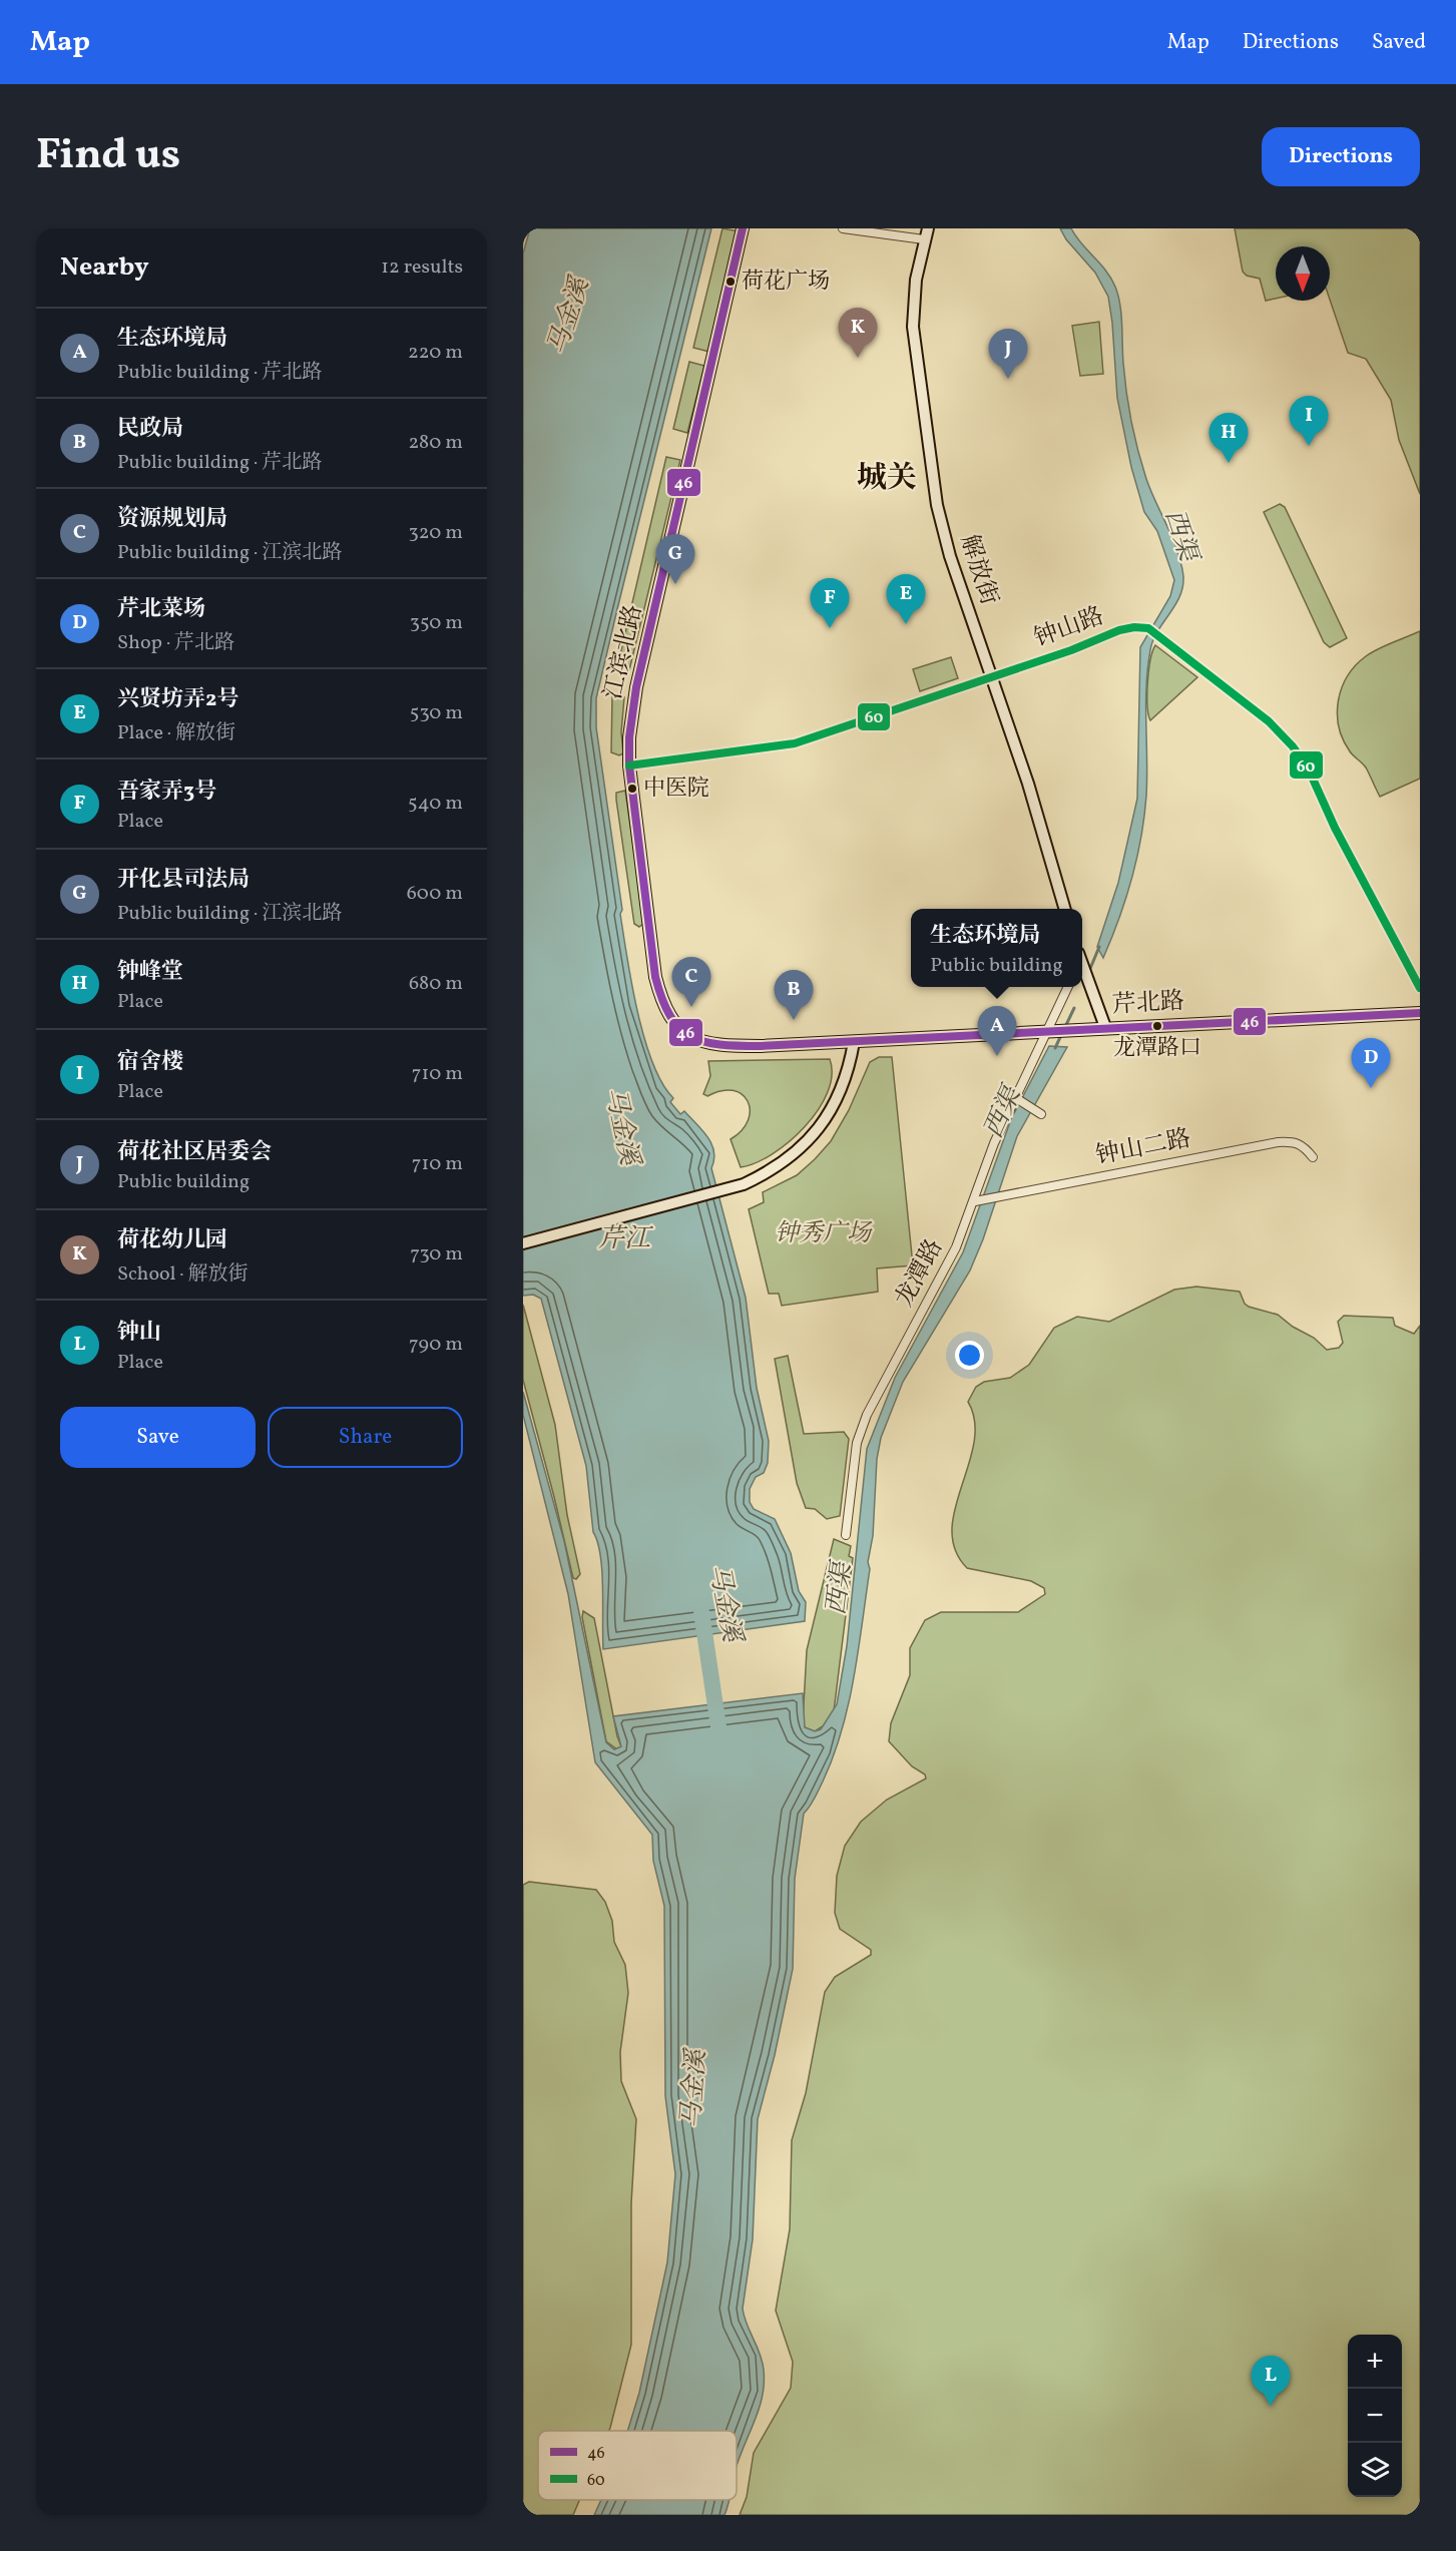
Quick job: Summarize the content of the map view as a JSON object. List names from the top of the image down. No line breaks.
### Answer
{"streets":{"main road":["解放街","江滨北路","芹北路"],"street":["钟山路","钟山二路","龙潭路"]},"crossings":[["解放街","钟山路"],["钟山路","江滨北路"],["江滨北路","芹北路"],["芹北路","龙潭路"],["钟山二路","龙潭路"]],"districts":["城关"],"water":["马金溪","西渠","芹江"],"parks":["钟秀广场"],"places":["荷花广场","中医院","龙潭路口"],"lines":["transit line 46","transit line 60"],"legend":["46","60"],"north":"bottom","page":{"header":"Map","nav":["Map","Directions","Saved"],"title":"Find us","buttons":["Directions",["Save","Share"]],"heading":["Nearby","12 results"],"list":[{"mark":"A","name":"生态环境局","note":"Public building · 芹北路","value":"220 m"},{"mark":"B","name":"民政局","note":"Public building · 芹北路","value":"280 m"},{"mark":"C","name":"资源规划局","note":"Public building · 江滨北路","value":"320 m"},{"mark":"D","name":"芹北菜场","note":"Shop · 芹北路","value":"350 m"},{"mark":"E","name":"兴贤坊弄2号","note":"Place · 解放街","value":"530 m"},{"mark":"F","name":"吾家弄3号","note":"Place","value":"540 m"},{"mark":"G","name":"开化县司法局","note":"Public building · 江滨北路","value":"600 m"},{"mark":"H","name":"钟峰堂","note":"Place","value":"680 m"},{"mark":"I","name":"宿舍楼","note":"Place","value":"710 m"},{"mark":"J","name":"荷花社区居委会","note":"Public building","value":"710 m"},{"mark":"K","name":"荷花幼儿园","note":"School · 解放街","value":"730 m"},{"mark":"L","name":"钟山","note":"Place","value":"790 m"}],"pins":["K","J","I","H","G","E","F","C","B","A","D","L"],"popup":["生态环境局","Public building"],"map_buttons":["+","−"]}}
